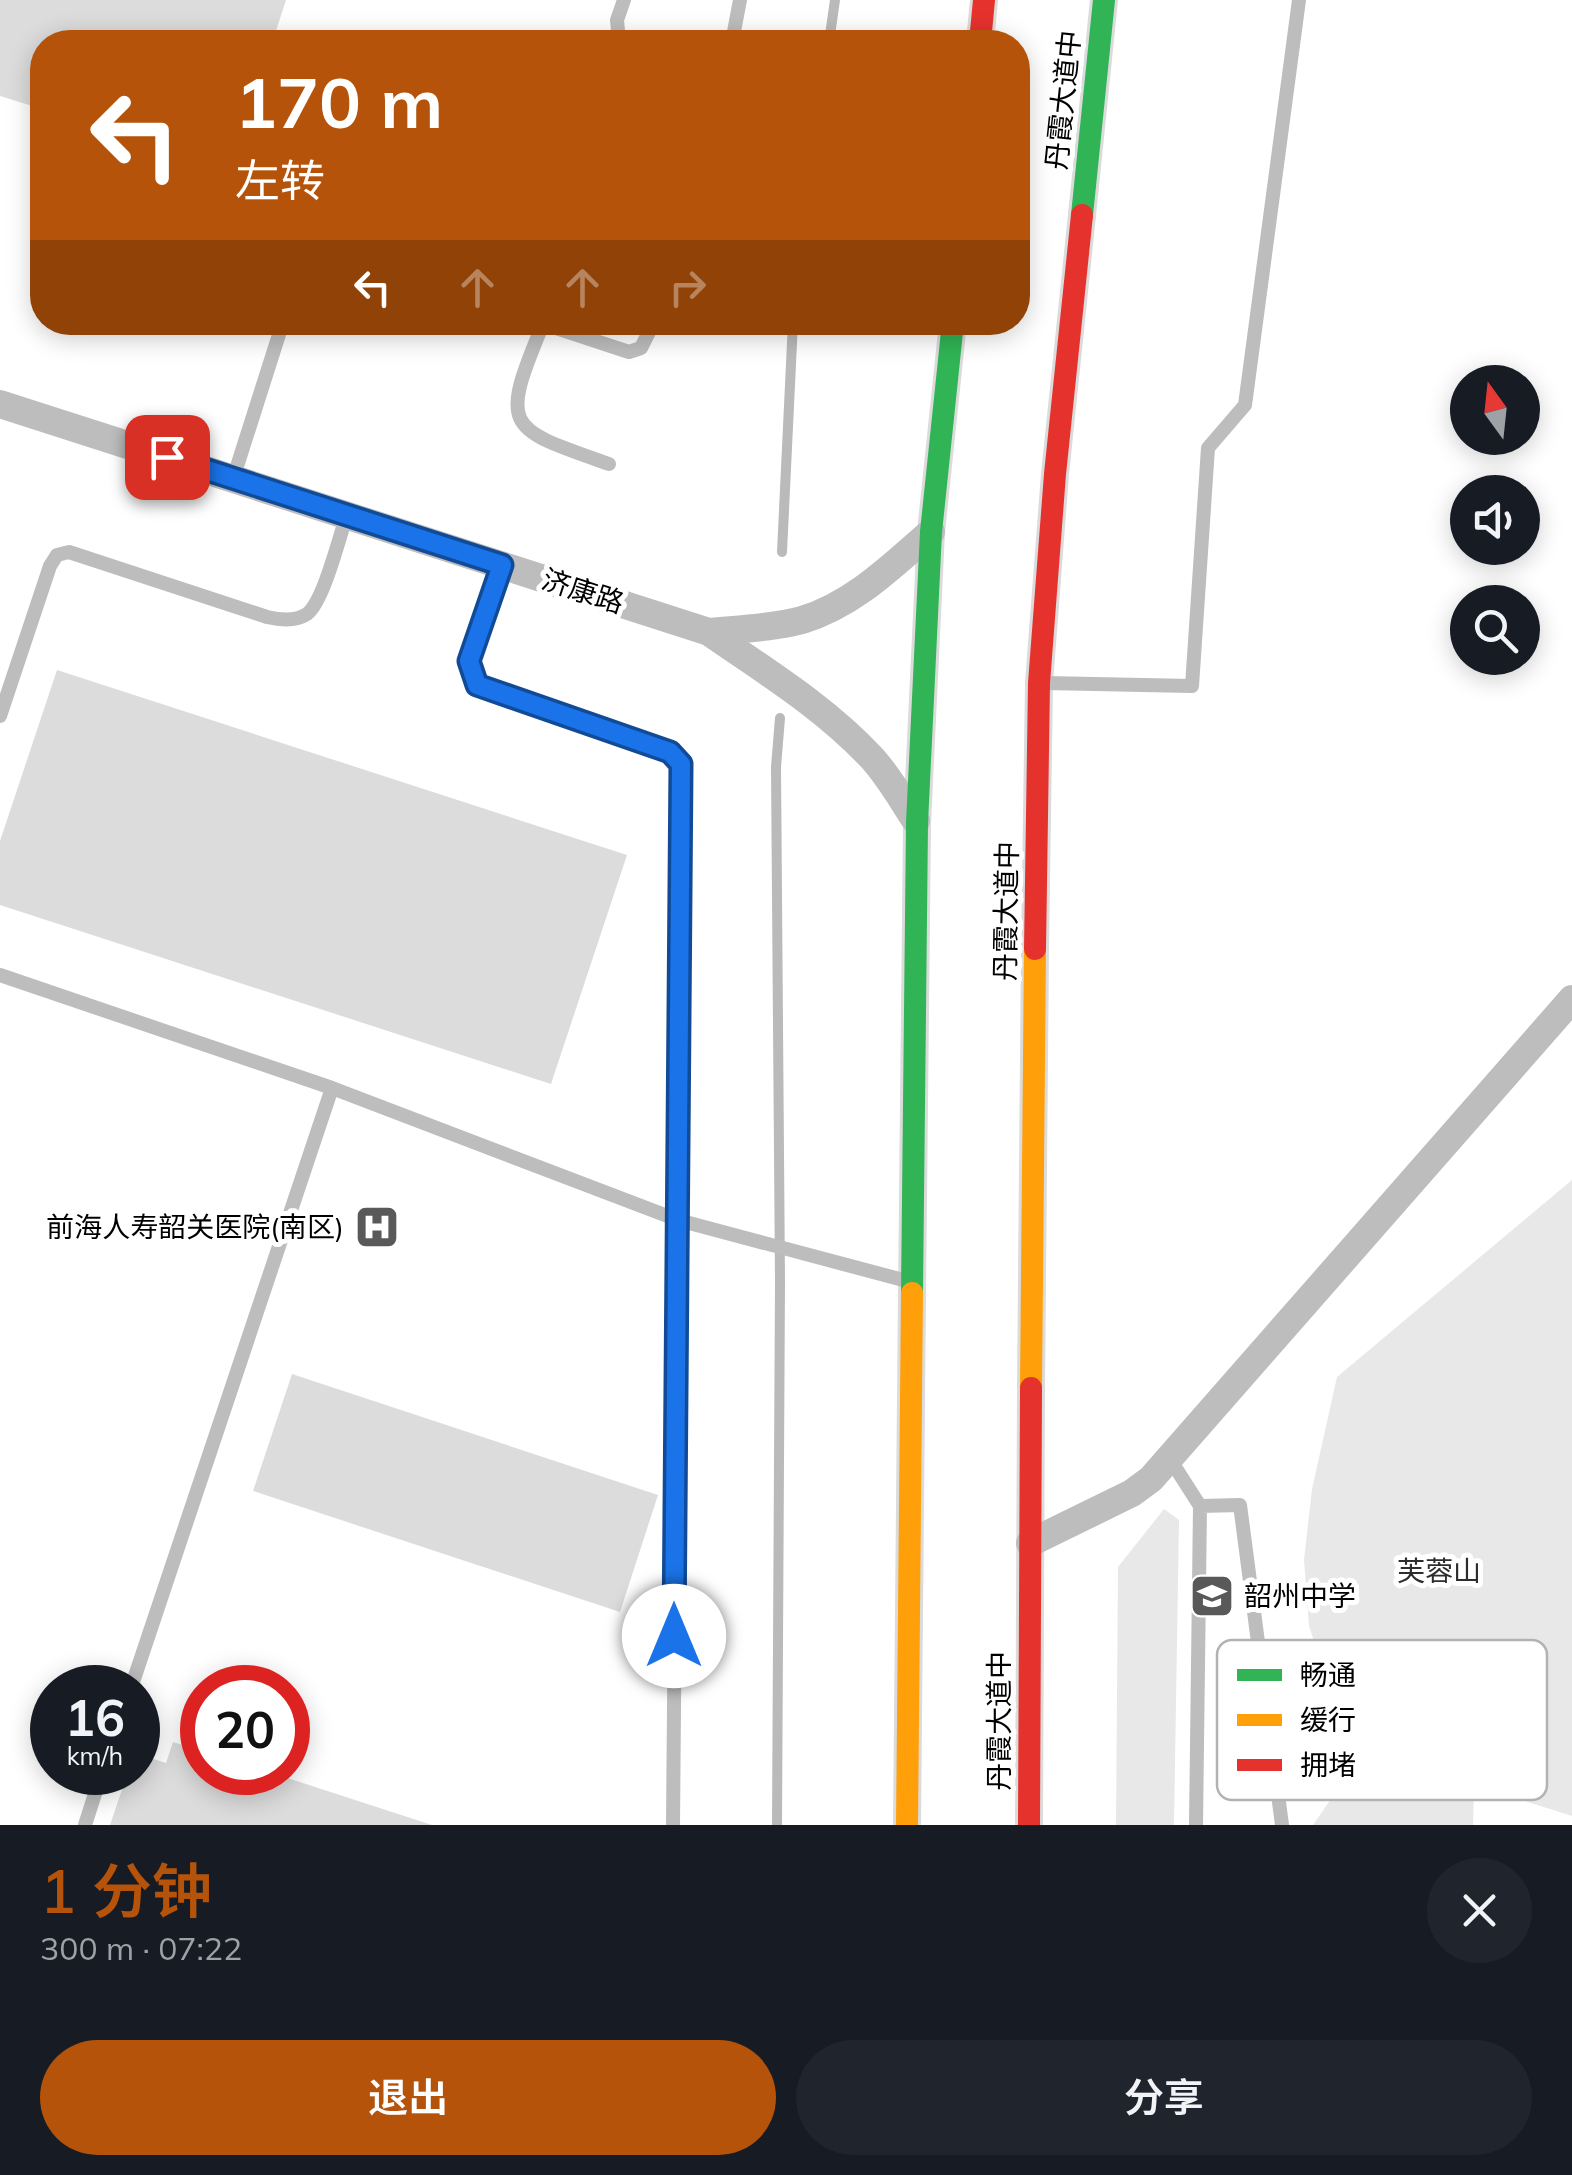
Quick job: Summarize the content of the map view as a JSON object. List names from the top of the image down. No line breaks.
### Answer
{"streets":{"main road":["丹霞大道中"],"street":["济康路"]},"parks":["芙蓉山"],"places":{"hospital":["前海人寿韶关医院(南区)"],"school or university":["韶州中学"]},"legend":["畅通","缓行","拥堵"],"north":"top","page":{"turn":["170 m","左转"],"speed":"16 km/h","limit":"20","heading":["1 分钟","300 m · 07:22"],"buttons":["退出","分享"]}}
